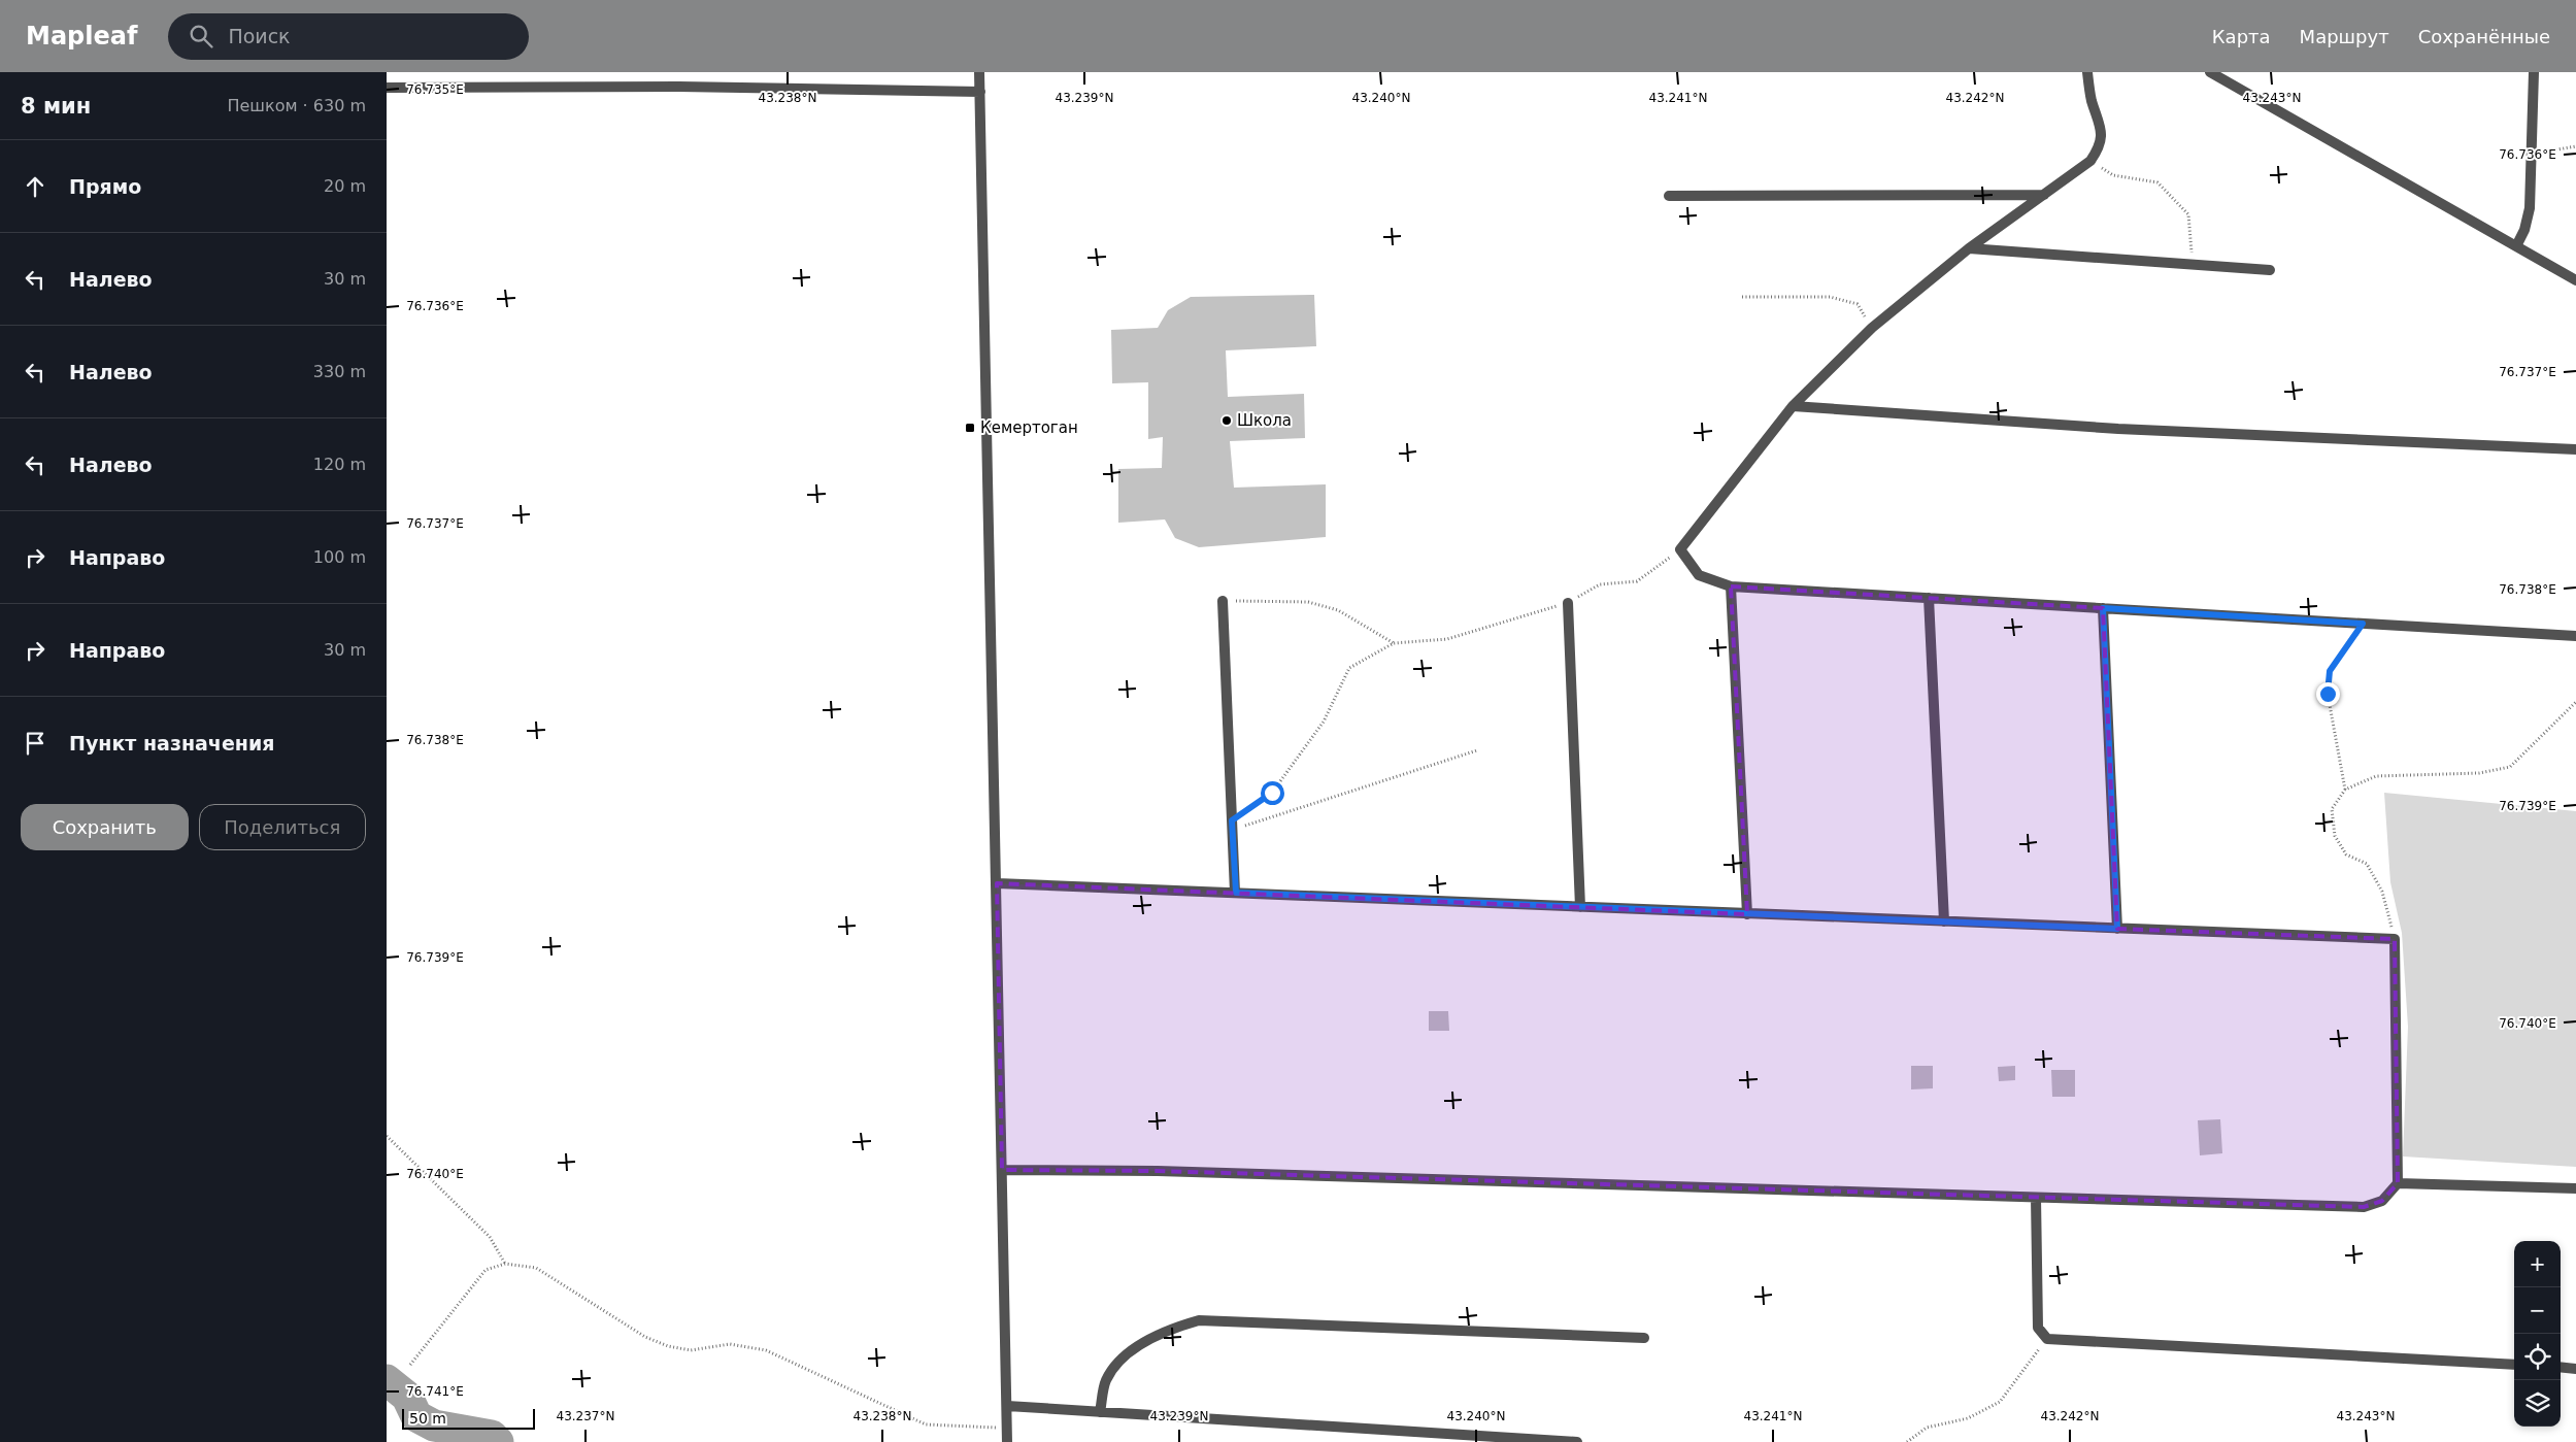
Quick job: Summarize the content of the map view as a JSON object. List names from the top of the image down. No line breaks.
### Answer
{"places":{"other":["Школа"],"transit":["Кемертоган"]},"scale_bar":"50 m","page":{"header":"Mapleaf","search":"Поиск","nav":["Карта","Маршрут","Сохранённые"],"heading":["8 мин","Пешком · 630 m"],"list":[["Прямо","20 m"],["Налево","30 m"],["Налево","330 m"],["Налево","120 m"],["Направо","100 m"],["Направо","30 m"],"Пункт назначения"],"buttons":["Сохранить","Поделиться"],"map_buttons":["+","−"],"scale":"50 m"},"coordinates":["76.735°E","43.238°N","43.239°N","43.240°N","43.241°N","43.242°N","43.243°N","76.736°E","76.737°E","76.738°E","76.739°E","76.740°E","76.741°E","43.237°N"]}
